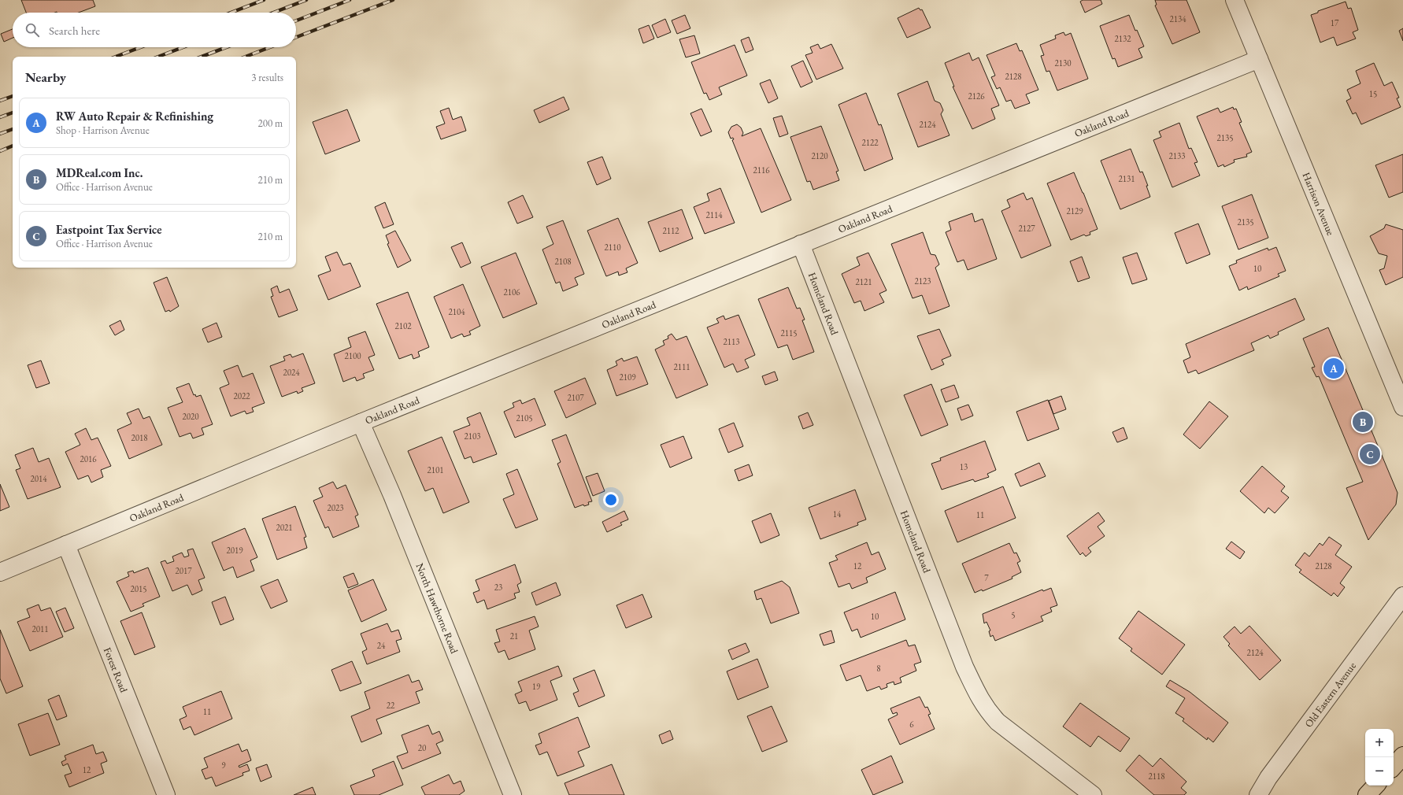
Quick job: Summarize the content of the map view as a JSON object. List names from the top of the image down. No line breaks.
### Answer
{"streets":{"street":["Oakland Road","Harrison Avenue","Homeland Road","North Hawthorne Road","Forest Road","Old Eastern Avenue"]},"crossings":[["Oakland Road","Harrison Avenue"],["Oakland Road","Homeland Road"],["Oakland Road","North Hawthorne Road"],["Oakland Road","Forest Road"]],"house_numbers":["2134","17","2132","2130","2128","15","2126","2124","2135","2122","2120","2133","2116","2131","2129","2114","2135","2127","2112","2110","2108","10","2123","2121","2106","2104","2102","2115","2113","2100","2111","2024","2109","2022","2107","2020","2105","2103","2018","2016","13","2101","2014","2023","14","11","2021","2019","12","2128","2017","7","23","2015","5","10","2011","21","24","2124","8","19","22","11","6","20","9","12","2118"],"page":{"search":"Search here","heading":["Nearby","3 results"],"list":[{"mark":"A","name":"RW Auto Repair & Refinishing","note":"Shop · Harrison Avenue","value":"200 m"},{"mark":"B","name":"MDReal.com Inc.","note":"Office · Harrison Avenue","value":"210 m"},{"mark":"C","name":"Eastpoint Tax Service","note":"Office · Harrison Avenue","value":"210 m"}],"pins":["A","B","C"],"map_buttons":["+","−"]}}
